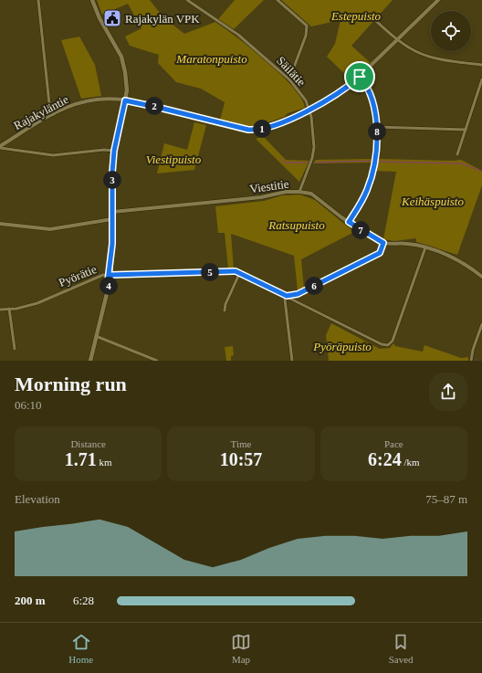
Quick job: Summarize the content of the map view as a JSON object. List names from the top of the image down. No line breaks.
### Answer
{"streets":{"street":["Säilätie","Rajakyläntie","Viestitie","Pyörätie"]},"crossings":[["Säilätie","Rajakyläntie"],["Säilätie","Viestitie"],["Viestitie","Pyörätie"]],"parks":["Estepuisto","Maratonpuisto","Viestipuisto","Keihäspuisto","Ratsupuisto","Pyöräpuisto"],"places":{"public building":["Rajakylän VPK"]},"page":{"pins":["2","1","8","3","7","5","4","6"],"heading":["Morning run","06:10"],"stats":[["Distance","1.71 km"],["Time","10:57"],["Pace","6:24 /km"]],"chart":["Elevation","75–87 m"],"list":[{"name":"200 m","note":"6:28"}],"tabs":["Home","Map","Saved"]}}
